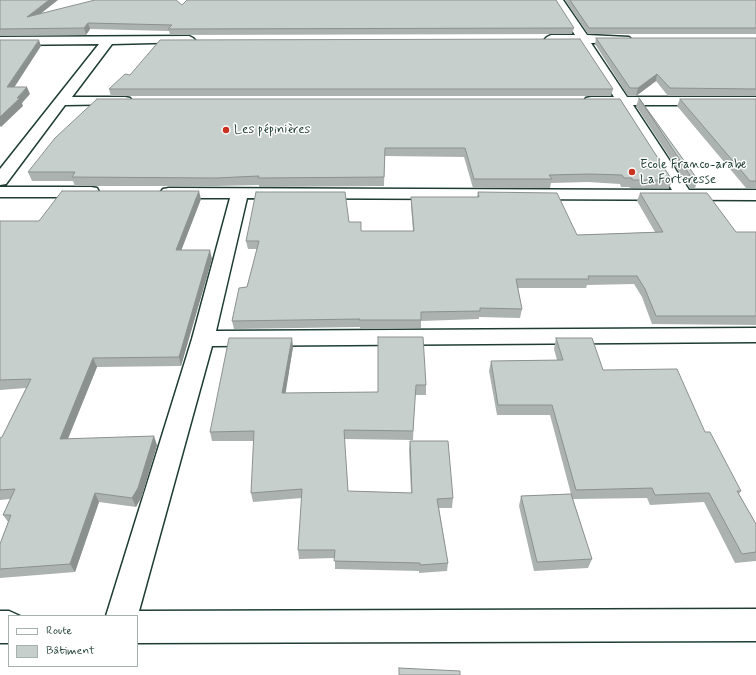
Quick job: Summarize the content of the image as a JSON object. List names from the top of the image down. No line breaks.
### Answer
{"places":["Les pépinières","Ecole Franco-arabe La Forteresse"],"legend":["Route","Bâtiment"]}
